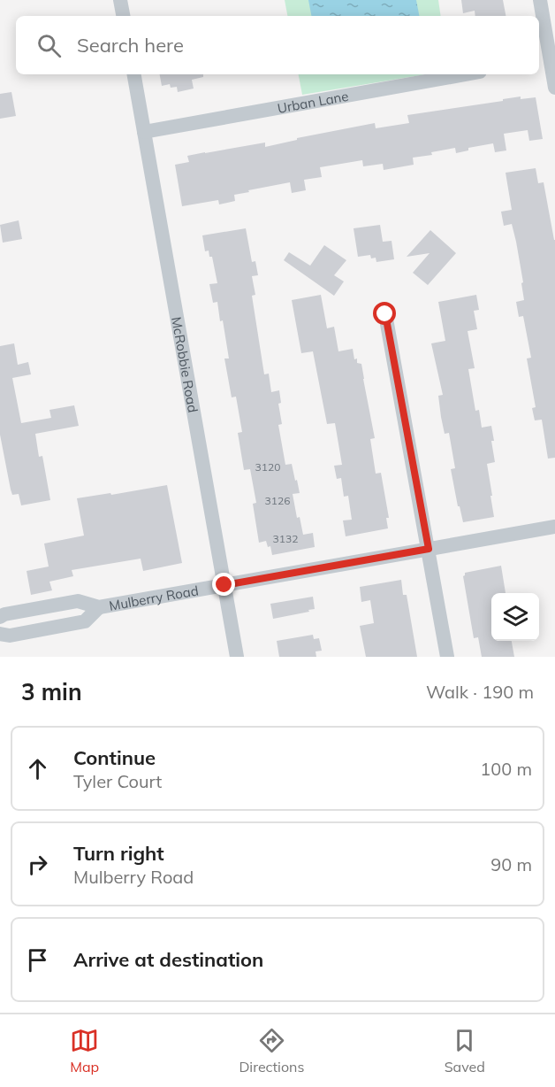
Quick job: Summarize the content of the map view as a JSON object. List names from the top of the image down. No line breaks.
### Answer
{"streets":{"street":["Urban Lane","McRobbie Road","Mulberry Road"]},"crossings":[["Urban Lane","McRobbie Road"],["McRobbie Road","Mulberry Road"]],"house_numbers":["3120","3126","3132"],"page":{"search":"Search here","heading":["3 min","Walk · 190 m"],"list":[["Continue","Tyler Court","100 m"],["Turn right","Mulberry Road","90 m"],"Arrive at destination"],"nav":["Map","Directions","Saved"]}}
